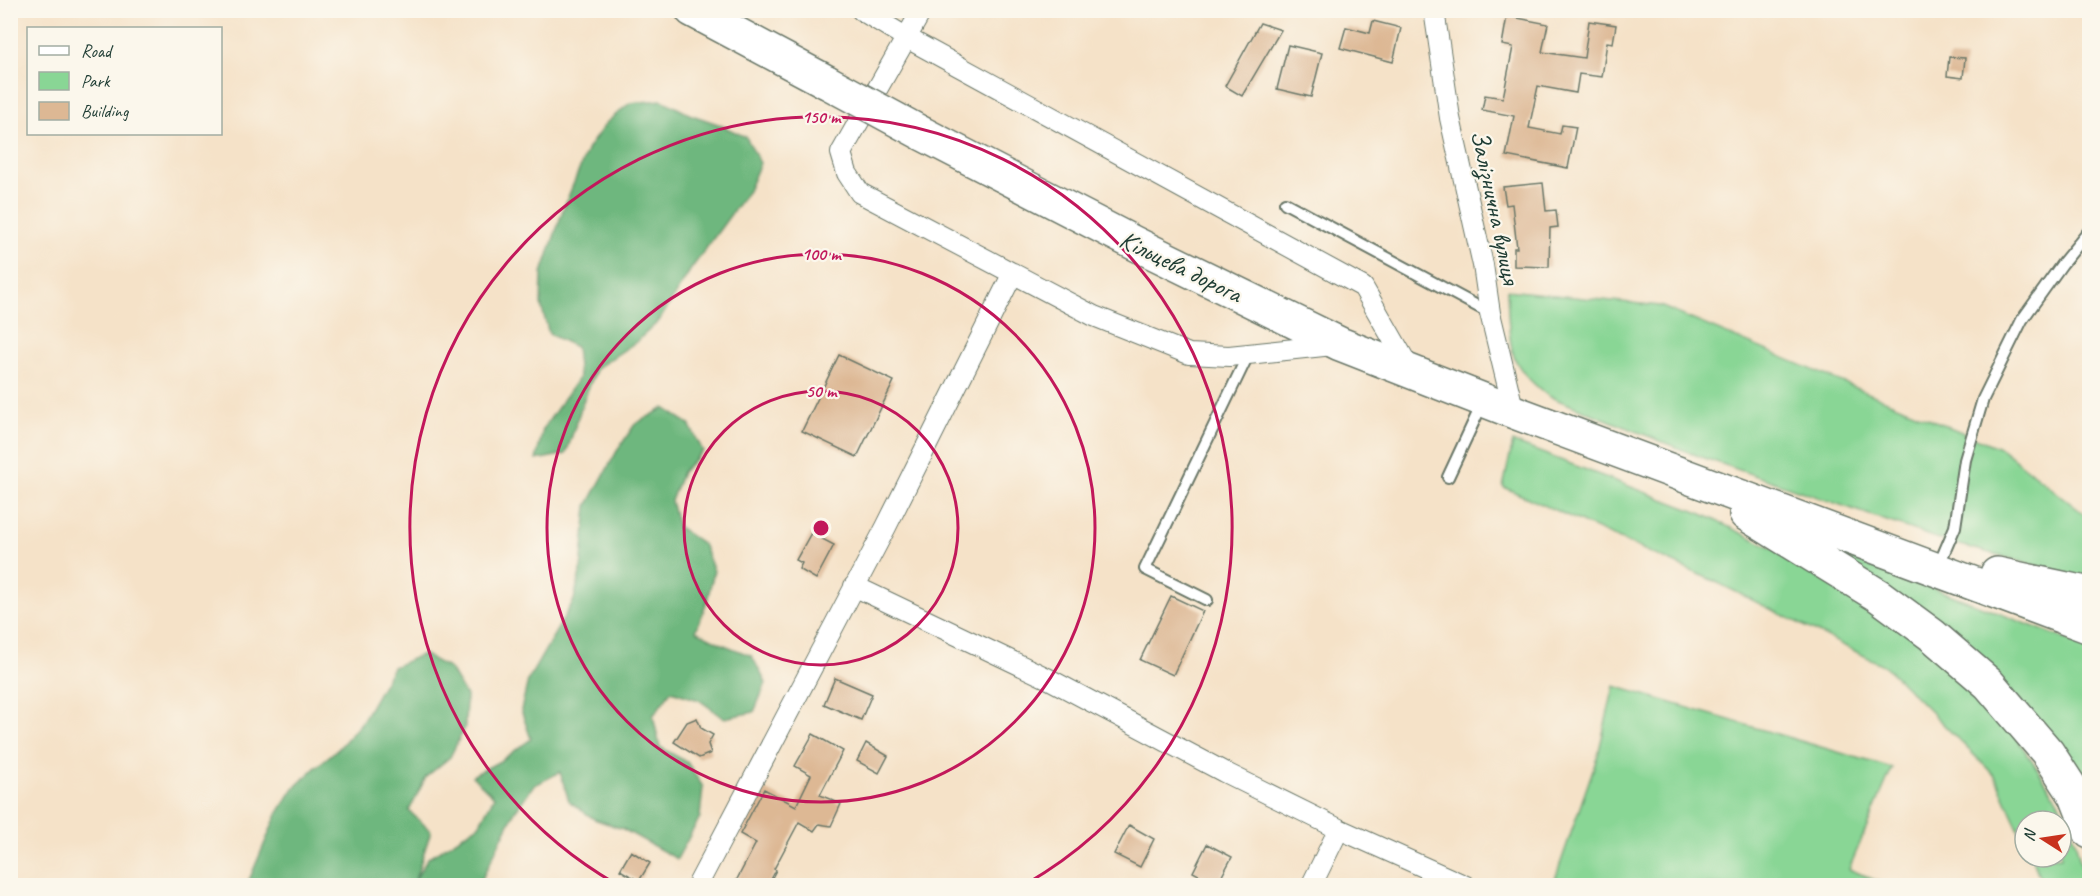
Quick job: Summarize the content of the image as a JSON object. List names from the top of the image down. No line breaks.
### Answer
{"streets":{"highway":["Кільцева дорога"],"street":["Залізнична вулиця"]},"crossings":[["Залізнична вулиця","Кільцева дорога"]],"legend":["Road","Park","Building"],"north":"left","rings":["150 m","100 m","50 m"]}
